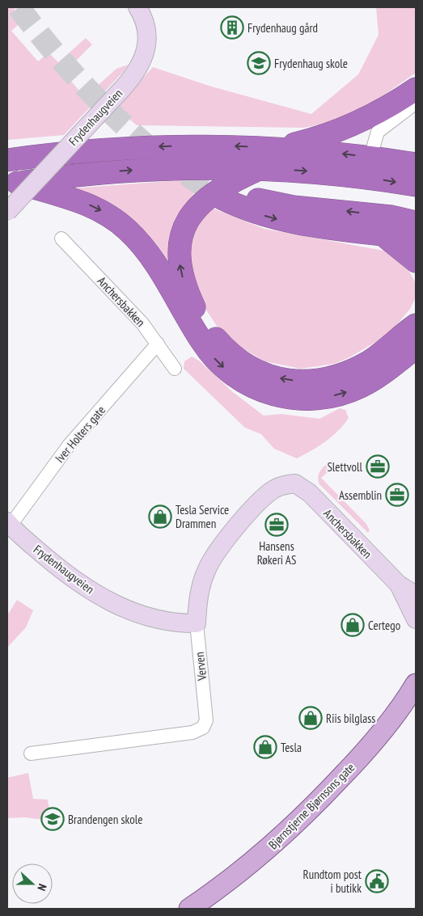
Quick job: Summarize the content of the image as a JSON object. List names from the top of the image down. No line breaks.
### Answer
{"streets":{"main road":["Bjørnstjerne Bjørnsons gate"],"street":["Frydenhaugveien","Anchersbakken","Iver Holters gate","Verven"]},"crossings":[["Frydenhaugveien","Iver Holters gate"],["Frydenhaugveien","Verven"],["Anchersbakken","Iver Holters gate"],["Anchersbakken","Verven"]],"places":{"building":["Frydenhaug gård"],"school or university":["Frydenhaug skole","Brandengen skole"],"office":["Slettvoll","Assemblin","Hansens Røkeri AS"],"shop":["Tesla Service Drammen","Certego","Riis bilglass","Tesla"],"public building":["Rundtom post i butikk"]},"north":"right"}
